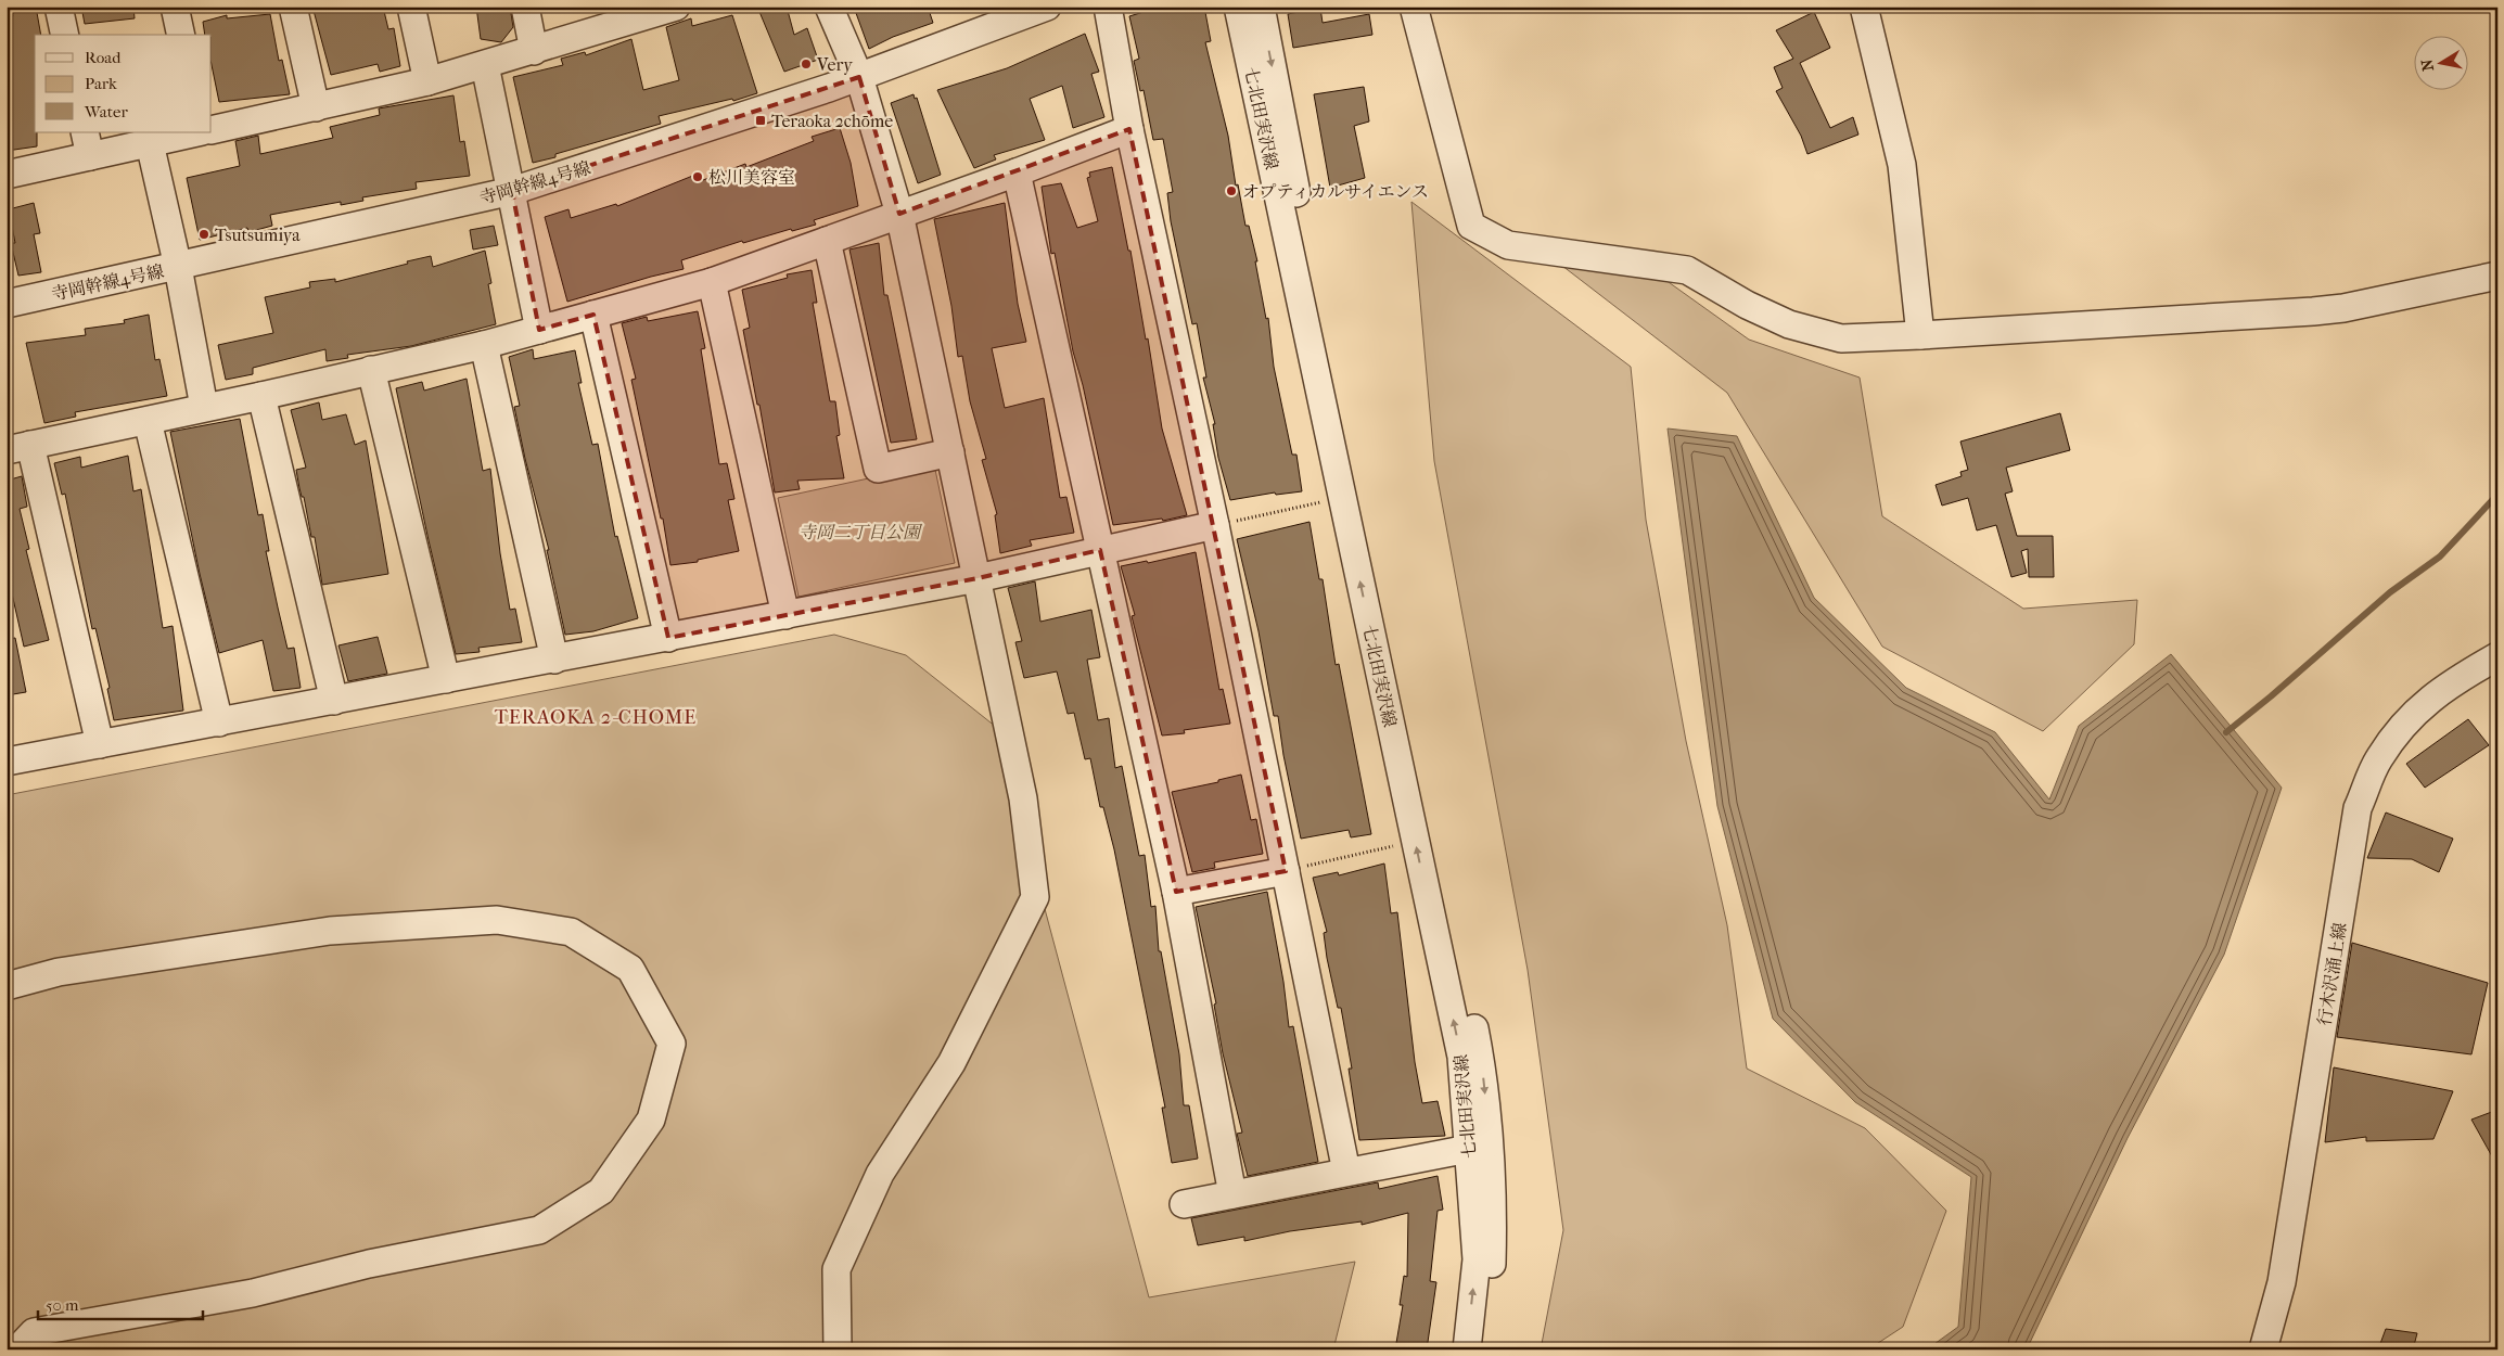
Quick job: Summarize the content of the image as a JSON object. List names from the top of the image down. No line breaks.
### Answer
{"streets":{"street":["七北田実沢線","寺岡幹線4号線","行木沢涌上線"]},"districts":["TERAOKA 2-CHOME"],"parks":["寺岡二丁目公園"],"places":{"other":["Very","松川美容室","オプティカルサイエンス","Tsutsumiya"],"transit":["Teraoka 2chōme"]},"legend":["Road","Park","Water"],"scale_bar":"50 m","north":"left"}
